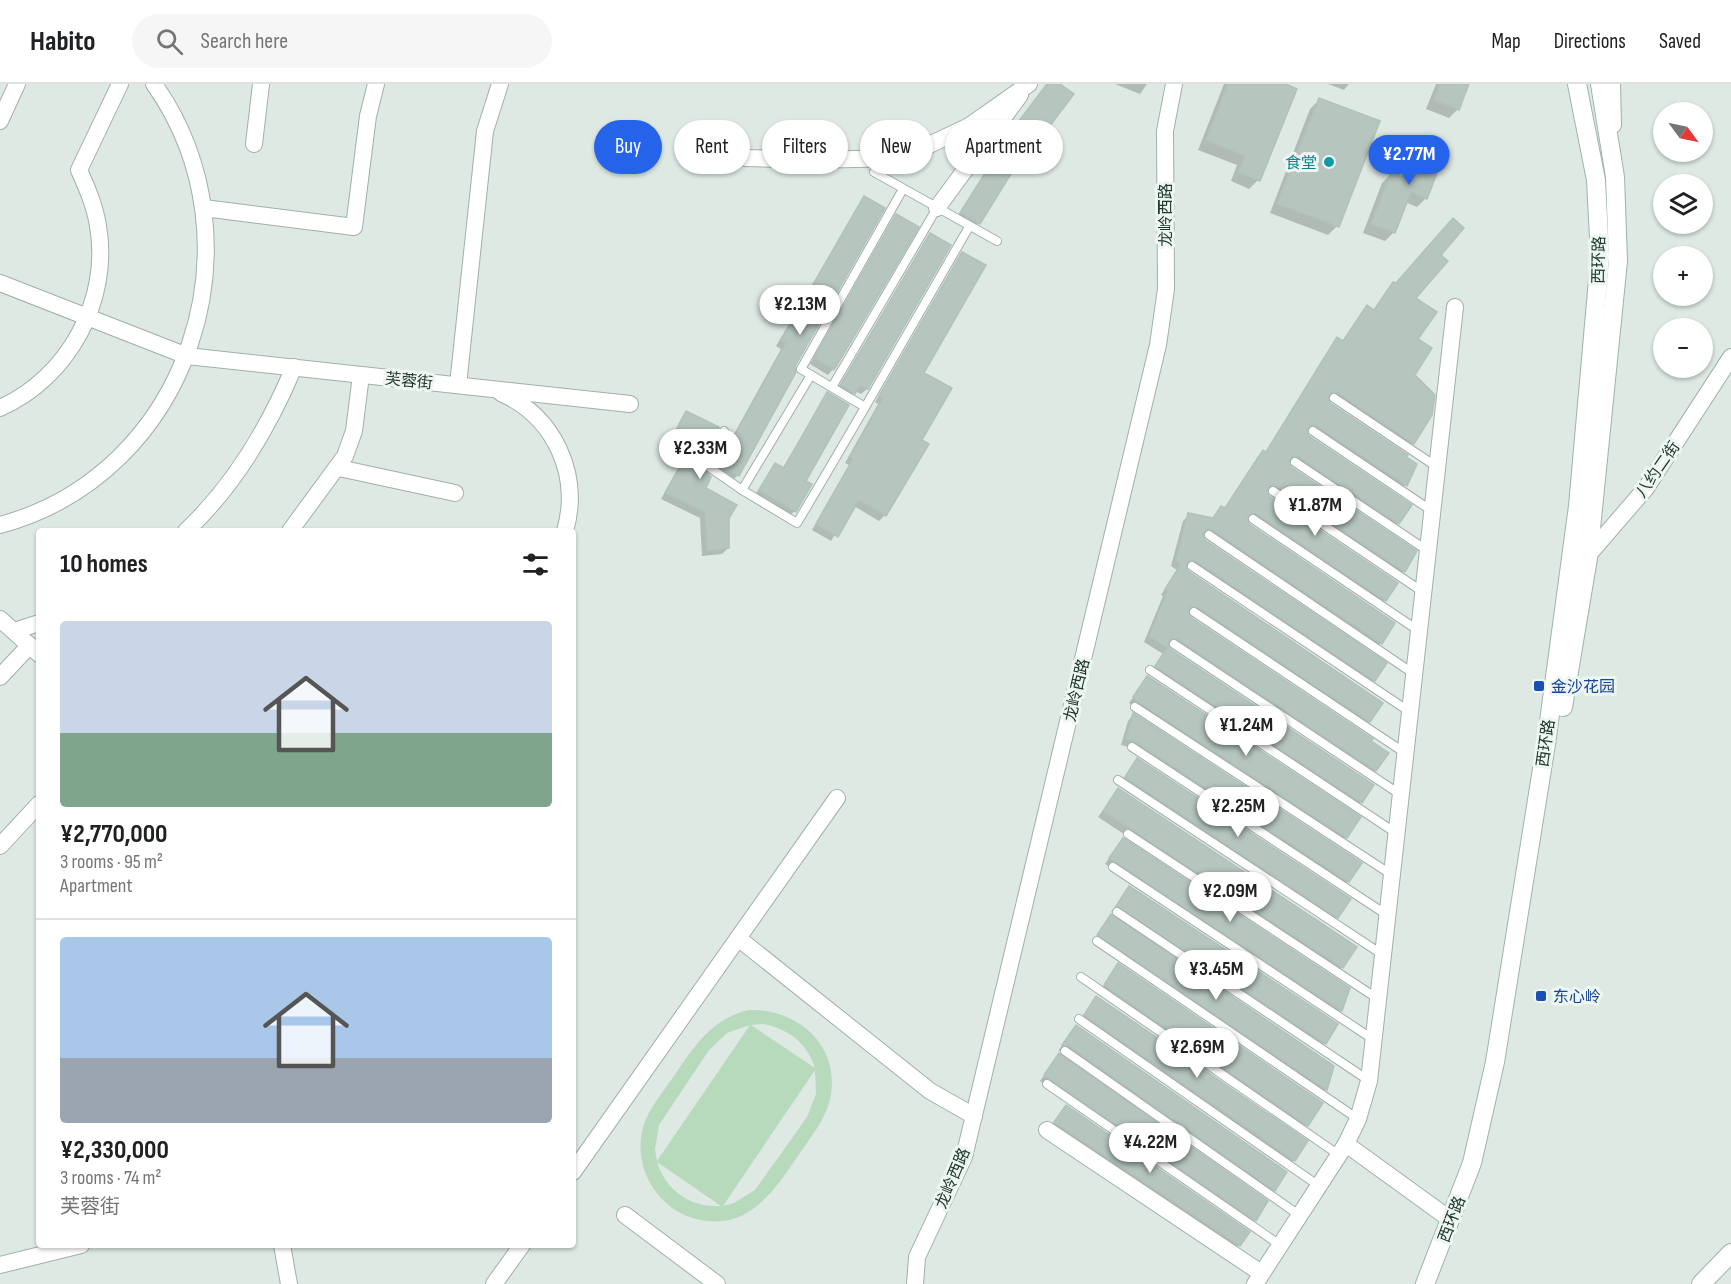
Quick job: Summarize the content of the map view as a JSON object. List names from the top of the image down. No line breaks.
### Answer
{"streets":{"main road":["西环路"],"street":["龙岭西路","芙蓉街","八约二街"]},"crossings":[["西环路","八约二街"]],"places":{"other":["食堂"],"transit":["金沙花园","东心岭"]},"north":"bottom right","page":{"header":"Habito","search":"Search here","nav":["Map","Directions","Saved"],"map_buttons":["+","−"],"chip":["Buy","Rent","Filters","New","Apartment"],"price":["¥2.77M","¥2.13M","¥2.33M","¥1.87M","¥1.24M","¥2.25M","¥2.09M","¥3.45M","¥2.69M","¥4.22M"],"heading":"10 homes","list":[{"name":"¥2,770,000","note":"3 rooms · 95 m² · Apartment"},{"name":"¥2,330,000","note":"3 rooms · 74 m² · 芙蓉街"}]}}
